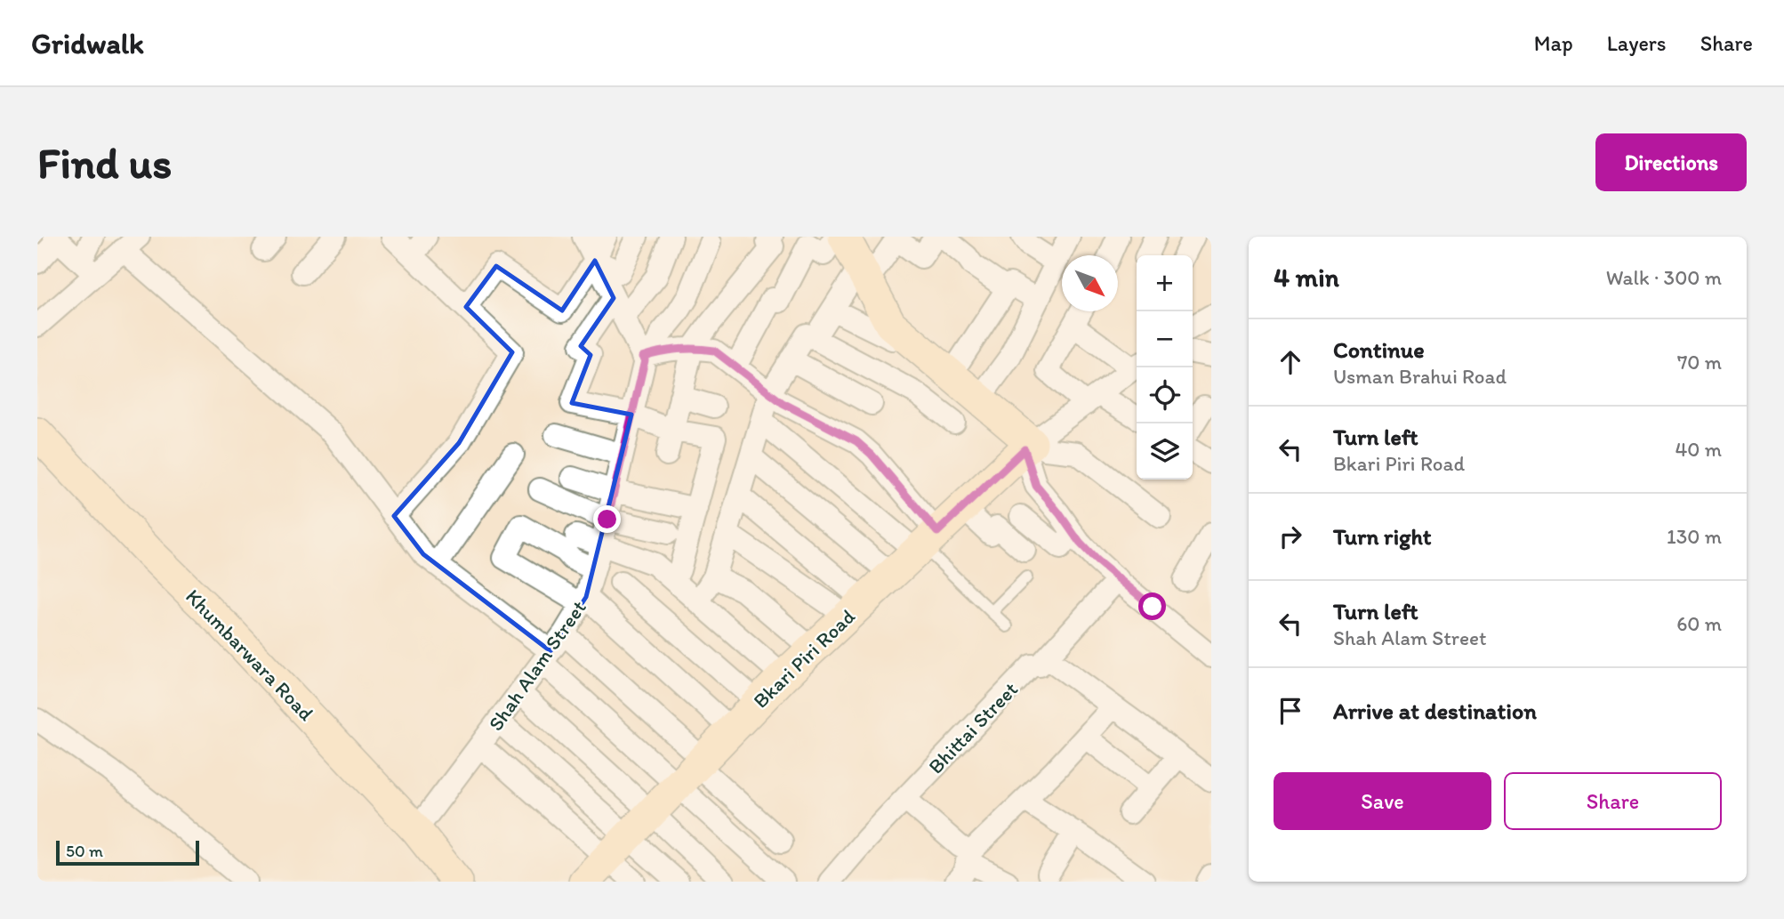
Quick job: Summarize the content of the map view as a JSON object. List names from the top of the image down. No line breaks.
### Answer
{"streets":{"street":["Khumbarwara Road","Bkari Piri Road","Shah Alam Street","Bhittai Street"]},"crossings":[["Khumbarwara Road","Shah Alam Street"]],"scale_bar":"50 m","north":"bottom right","page":{"header":"Gridwalk","nav":["Map","Layers","Share"],"buttons":["Directions",["Save","Share"]],"title":"Find us","heading":["4 min","Walk · 300 m"],"map_buttons":["+","−"],"list":[["Continue","Usman Brahui Road","70 m"],["Turn left","Bkari Piri Road","40 m"],["Turn right","130 m"],["Turn left","Shah Alam Street","60 m"],"Arrive at destination"],"scale":"50 m"}}
